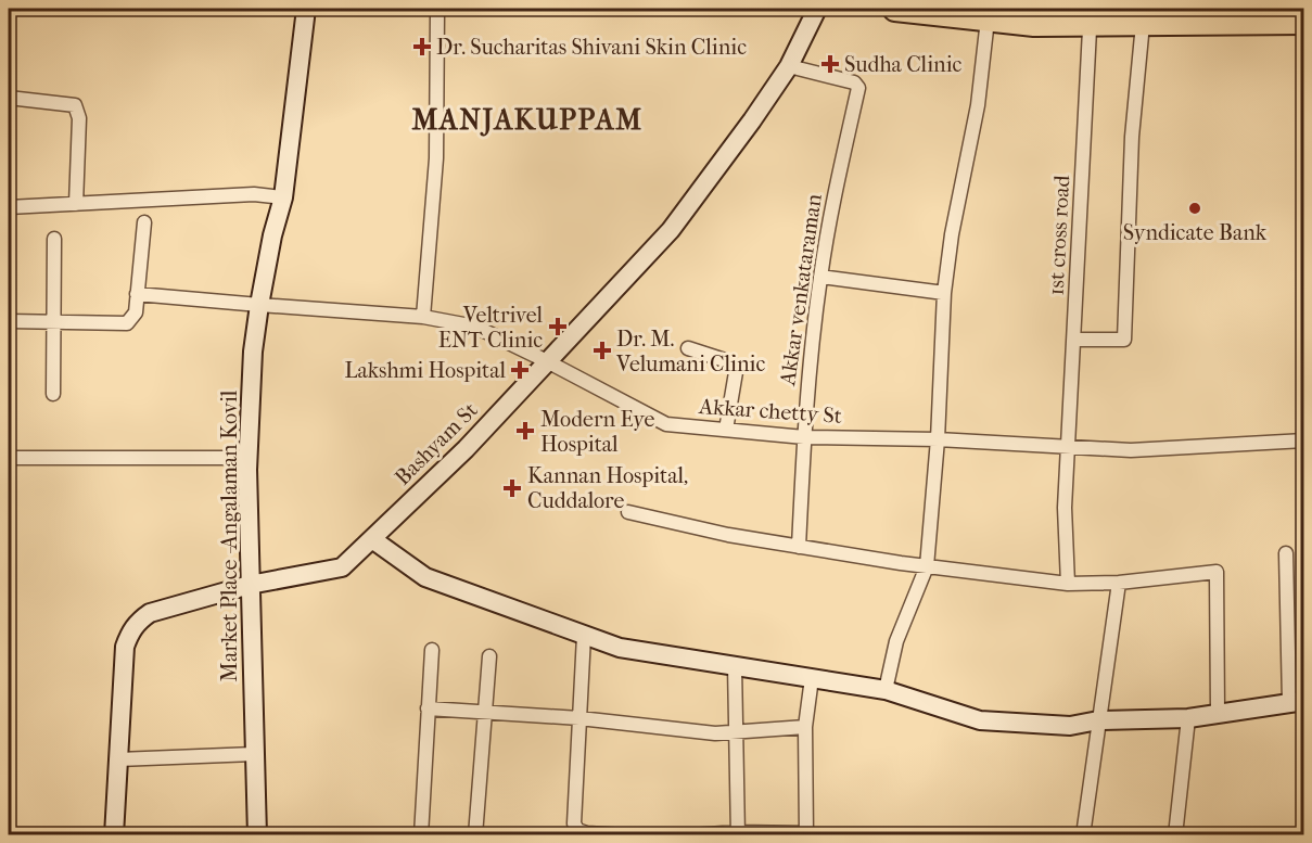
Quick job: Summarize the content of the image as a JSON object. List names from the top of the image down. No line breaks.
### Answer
{"streets":{"street":["1st cross road","Akkar venkataraman","Akkar chetty St","Bashyam St","Market Place -Angalaman Kovil"]},"crossings":[["1st cross road","Akkar chetty St"],["Akkar venkataraman","Akkar chetty St"],["Akkar venkataraman","Bashyam St"],["Akkar chetty St","Bashyam St"],["Akkar chetty St","Market Place -Angalaman Kovil"],["Bashyam St","Market Place -Angalaman Kovil"]],"districts":["MANJAKUPPAM"],"places":{"health":["Dr. Sucharitas Shivani Skin Clinic","Sudha Clinic","Veltrivel ENT Clinic","Dr. M. Velumani Clinic","Lakshmi Hospital","Modern Eye Hospital","Kannan Hospital, Cuddalore"],"other":["Syndicate Bank"]}}
